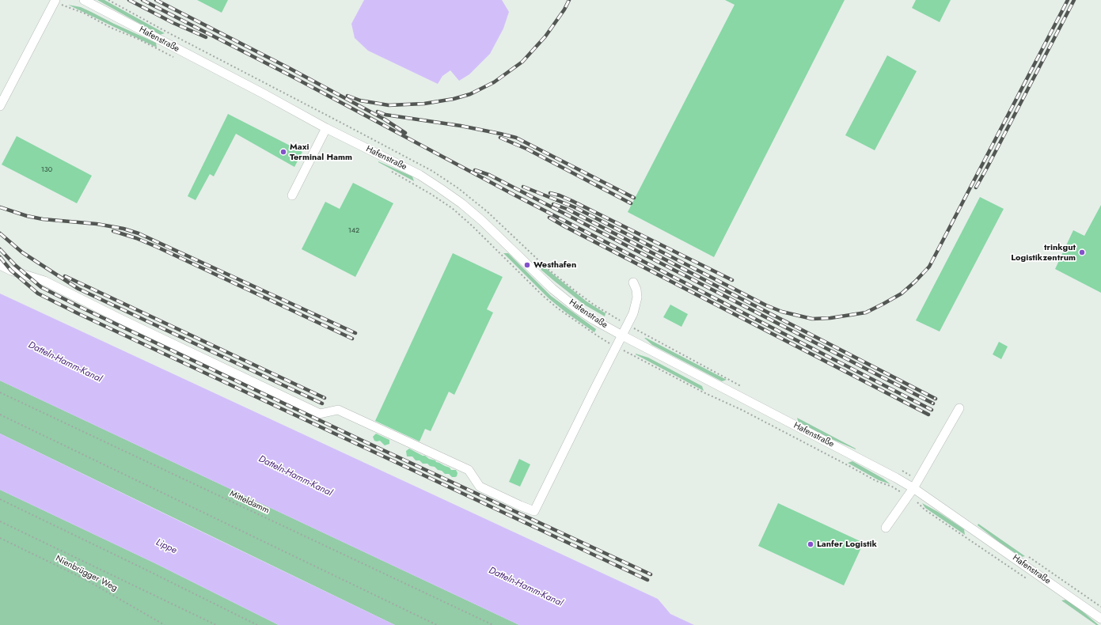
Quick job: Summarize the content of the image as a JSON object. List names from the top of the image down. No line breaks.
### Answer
{"streets":{"street":["Hafenstraße"],"path":["Mitteldamm","Nienbrügger Weg"]},"water":["Datteln-Hamm-Kanal","Lippe"],"places":["Maxi Terminal Hamm","trinkgut Logistikzentrum","Westhafen","Lanfer Logistik"],"house_numbers":["130","142"]}
